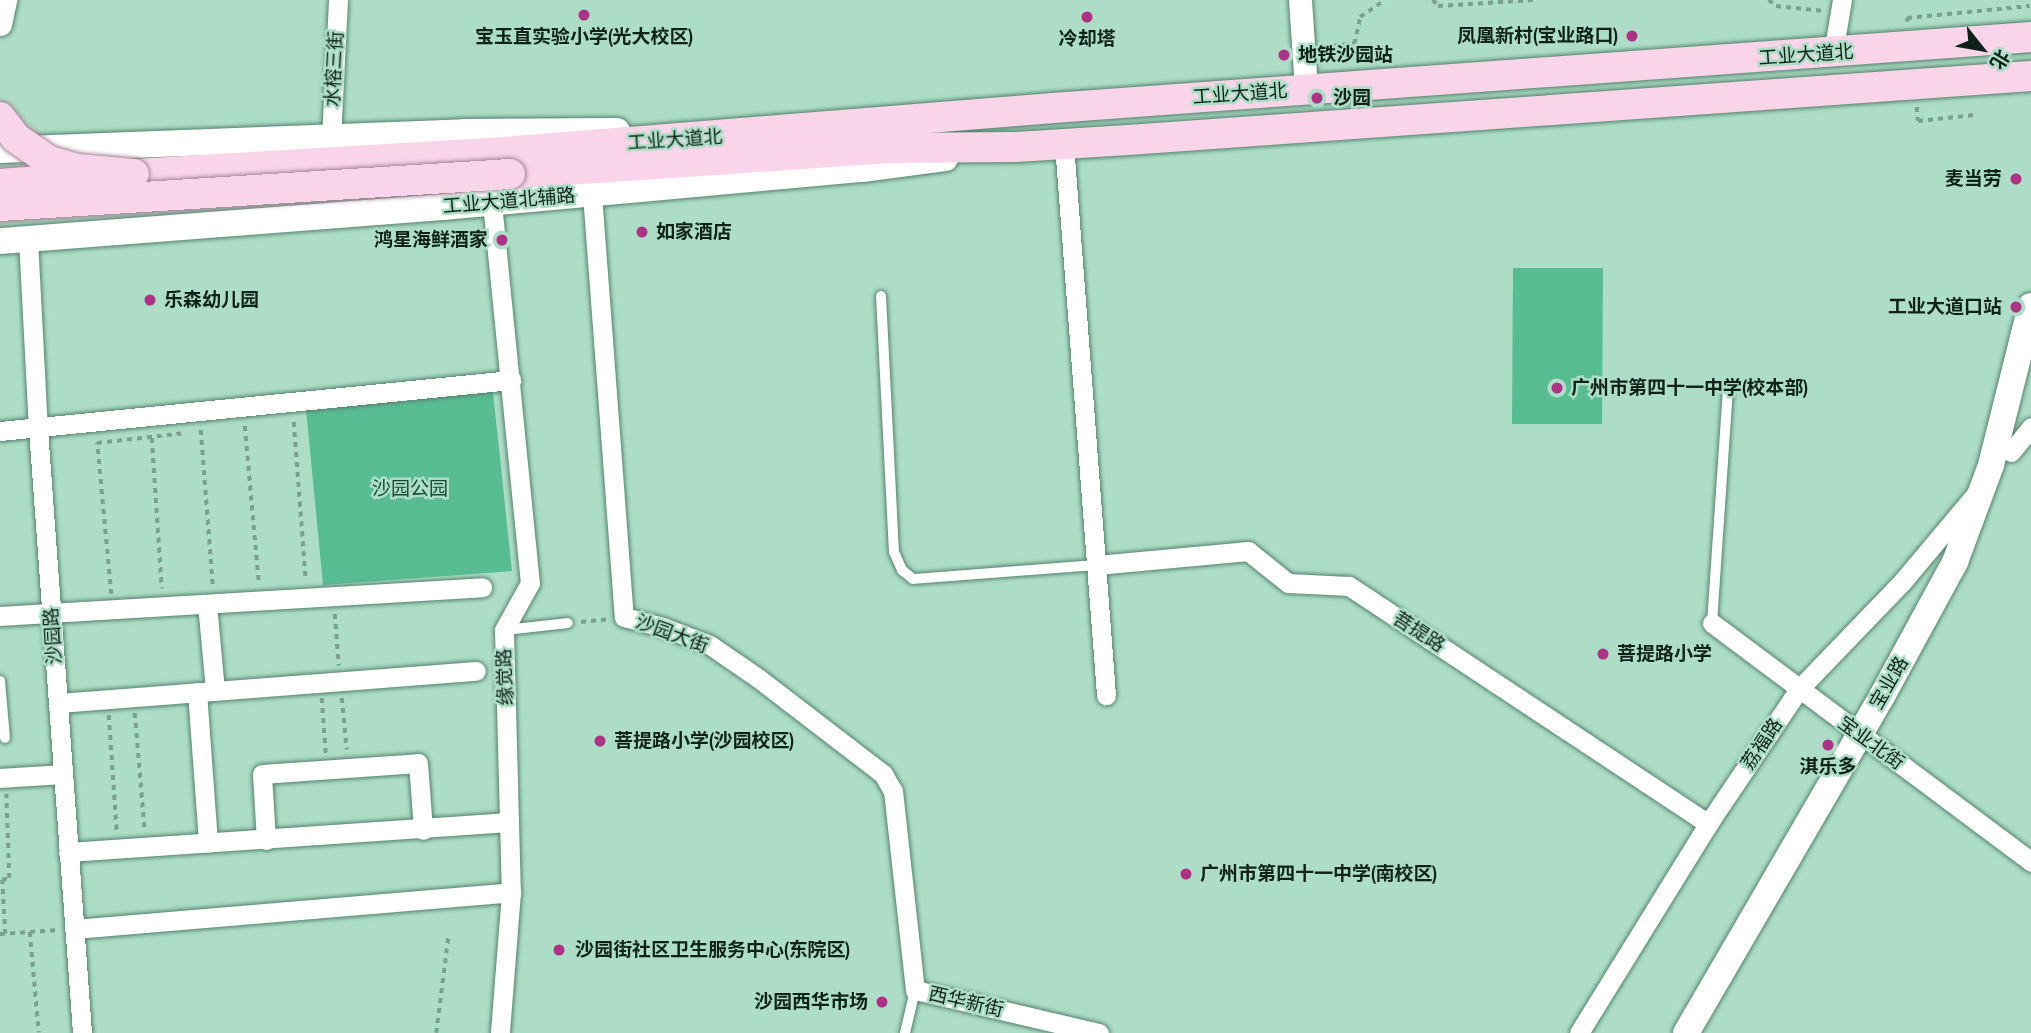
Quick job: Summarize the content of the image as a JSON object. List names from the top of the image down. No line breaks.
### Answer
{"streets":{"main road":["工业大道北","工业大道北辅路","宝业路"],"street":["水榕三街","菩提路","沙园大街","沙园路","缘觉路","宝业北街","荔福路","西华新街"]},"crossings":[["工业大道北","工业大道北辅路"],["工业大道北辅路","沙园大街"],["工业大道北辅路","沙园路"],["工业大道北辅路","缘觉路"],["菩提路","荔福路"],["沙园大街","西华新街"],["宝业路","宝业北街"],["宝业路","荔福路"],["宝业北街","荔福路"]],"parks":["沙园公园"],"places":["宝玉直实验小学(光大校区)","冷却塔","凤凰新村(宝业路口)","地铁沙园站","沙园","麦当劳","如家酒店","鸿星海鲜酒家","乐森幼儿园","工业大道口站","广州市第四十一中学(校本部)","菩提路小学","菩提路小学(沙园校区)","淇乐多","广州市第四十一中学(南校区)","沙园街社区卫生服务中心(东院区)","沙园西华市场"],"north":"bottom right"}
